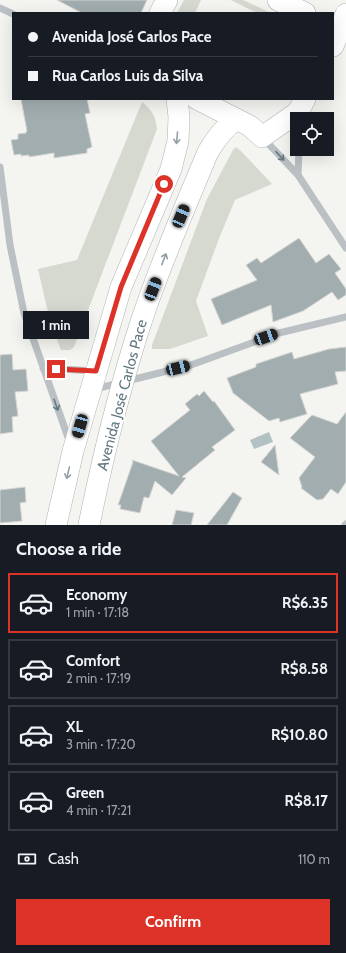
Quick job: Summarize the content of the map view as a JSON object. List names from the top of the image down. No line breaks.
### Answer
{"streets":{"main road":["Avenida José Carlos Pace"]},"page":{"banner":["Avenida José Carlos Pace","Rua Carlos Luis da Silva"],"bubble":"1 min","heading":"Choose a ride","list":[{"name":"Economy","note":"1 min · 17:18","value":"R$6.35"},{"name":"Comfort","note":"2 min · 17:19","value":"R$8.58"},{"name":"XL","note":"3 min · 17:20","value":"R$10.80"},{"name":"Green","note":"4 min · 17:21","value":"R$8.17"}],"pay":["Cash","110 m"],"buttons":"Confirm"}}
